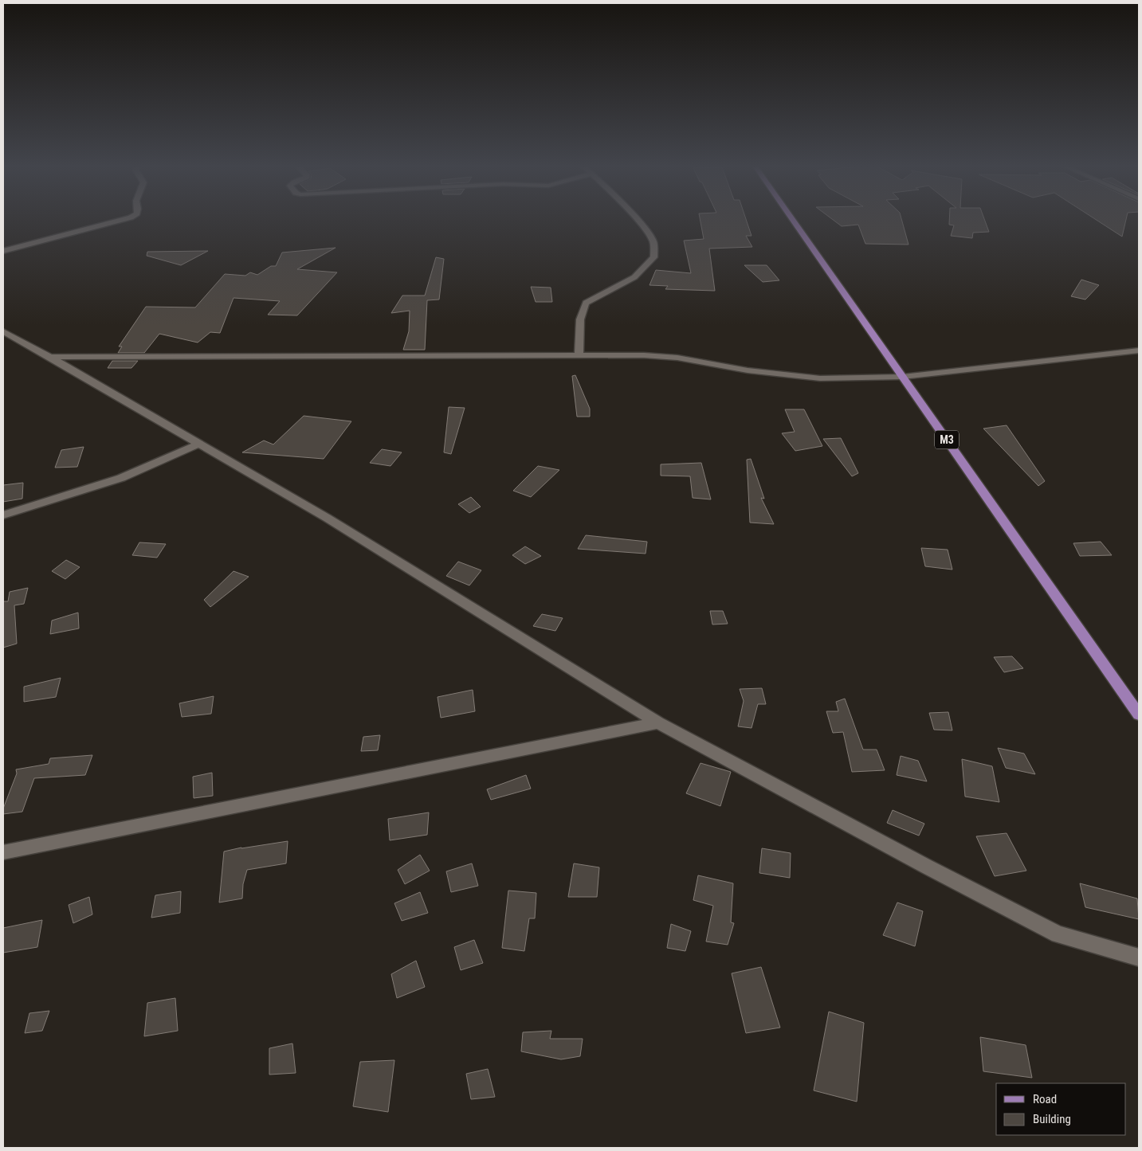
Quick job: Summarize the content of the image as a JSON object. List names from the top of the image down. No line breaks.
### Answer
{"streets":{"main road":["M3"]},"legend":["Road","Building"]}
